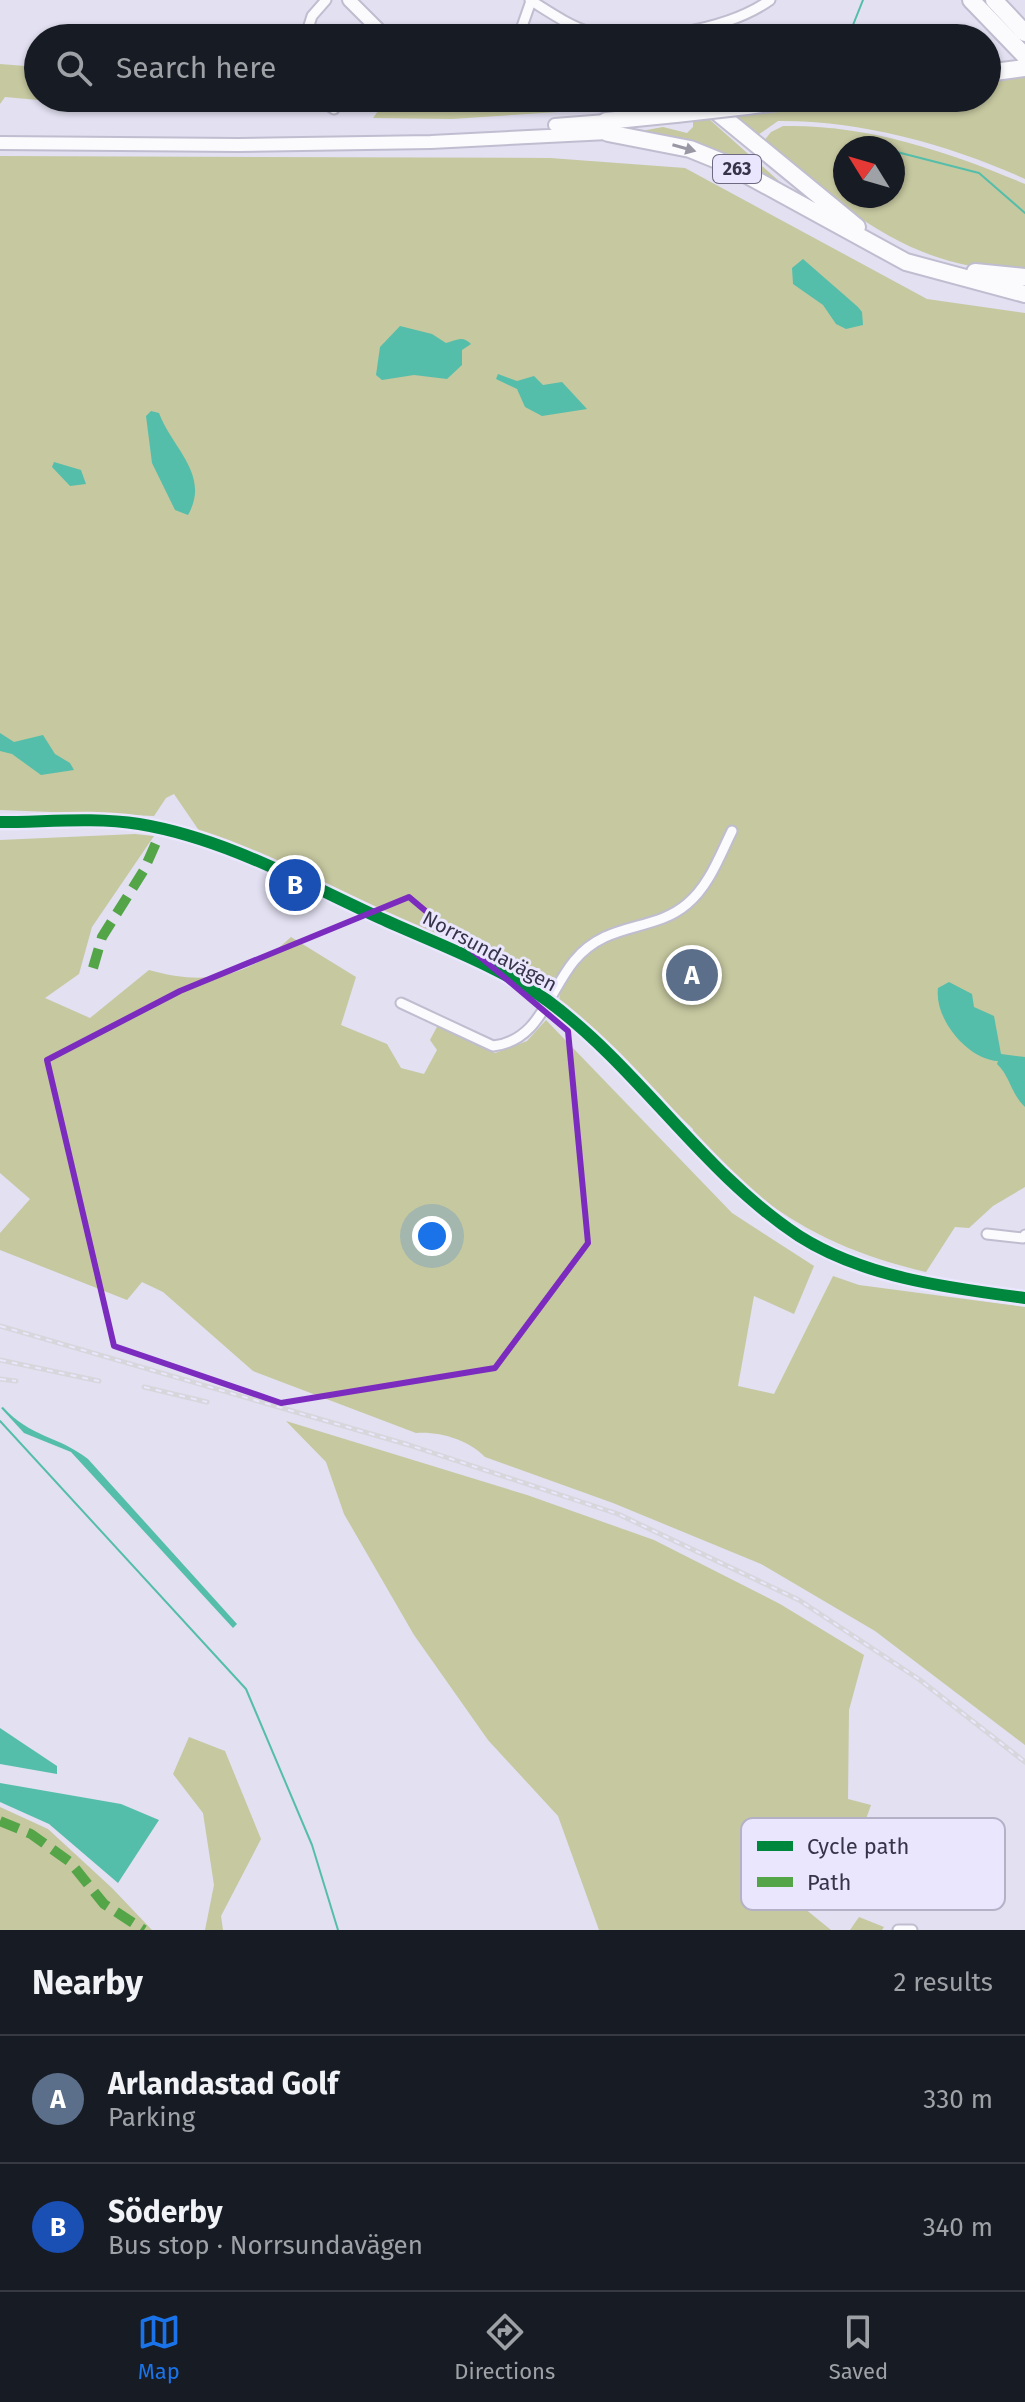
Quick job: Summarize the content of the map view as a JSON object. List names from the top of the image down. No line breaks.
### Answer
{"streets":{"highway":["263"],"street":["Norrsundavägen"]},"legend":["Cycle path","Path"],"north":"top left","page":{"search":"Search here","pins":["B","A"],"heading":["Nearby","2 results"],"list":[{"mark":"A","name":"Arlandastad Golf","note":"Parking","value":"330 m"},{"mark":"B","name":"Söderby","note":"Bus stop · Norrsundavägen","value":"340 m"}],"nav":["Map","Directions","Saved"]}}
